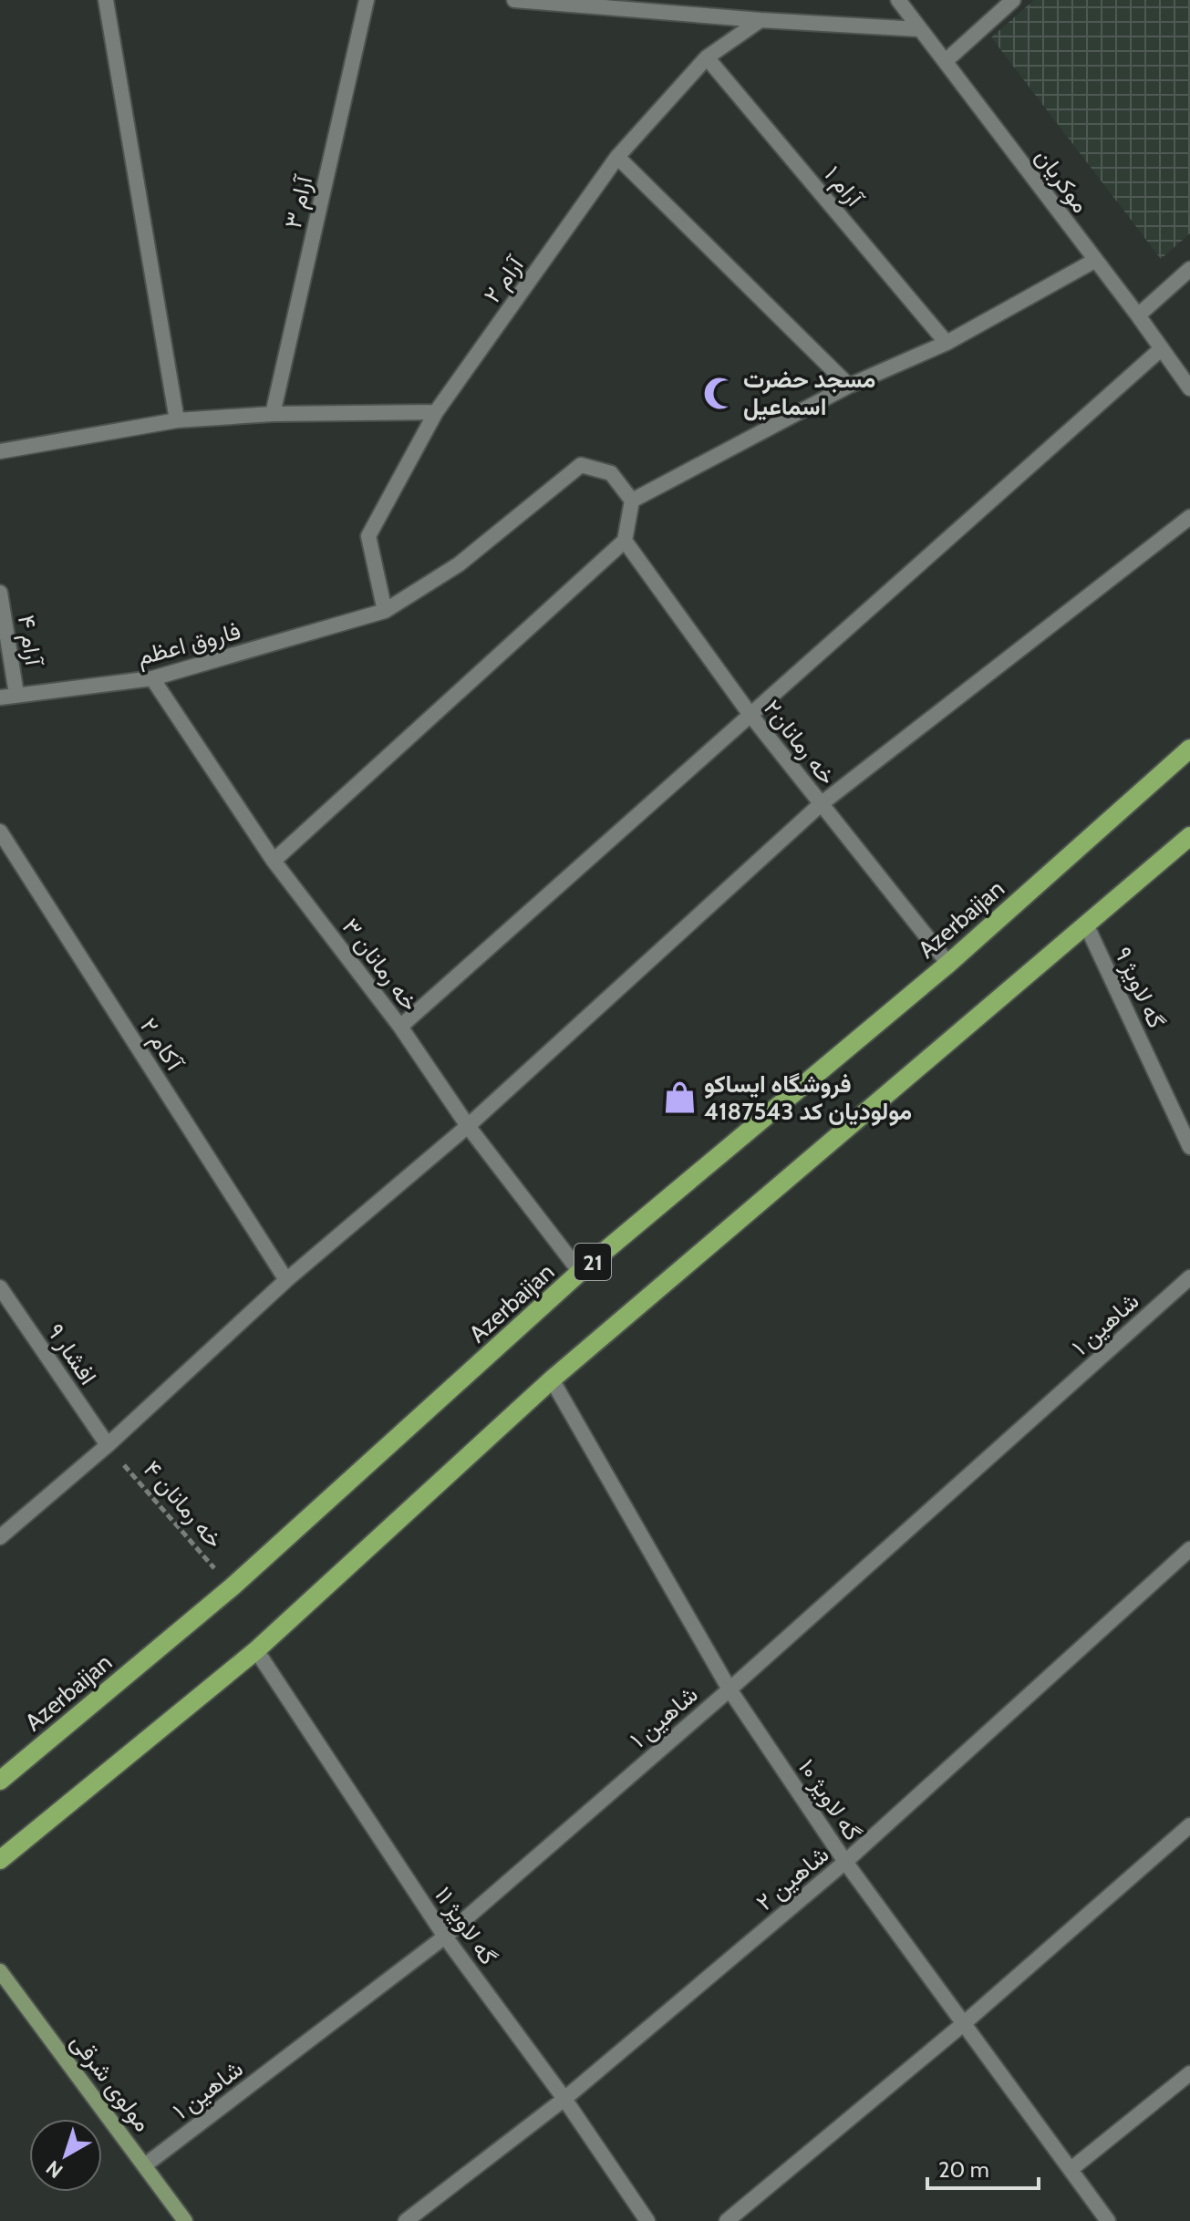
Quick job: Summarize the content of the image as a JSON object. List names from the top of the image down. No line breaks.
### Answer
{"streets":{"main road":["Azerbaijan","21","مولوی شرقی"],"street":["موکریان","آرام ۱","آرام ۳","آرام ۲","آرام ۴","فاروق اعظم","خه رمانان۲","خه رمانان ۳","گه لاویژ ۹","آکام ۲","شاهین ۱","افشار ۹","گه لاویژ ۱۰","شاهین ۲","گه لاویژ ۱۱"],"path":["خه رمانان ۴"]},"crossings":[["آرام ۱","آرام ۲"],["آرام ۲","فاروق اعظم"],["آرام ۴","فاروق اعظم"],["فاروق اعظم","خه رمانان ۳"],["خه رمانان۲","Azerbaijan"],["Azerbaijan","خه رمانان ۳"],["Azerbaijan","خه رمانان ۴"],["شاهین ۱","گه لاویژ ۱۰"],["شاهین ۱","گه لاویژ ۱۱"],["شاهین ۱","مولوی شرقی"],["افشار ۹","خه رمانان ۴"],["گه لاویژ ۱۰","شاهین ۲"],["شاهین ۲","گه لاویژ ۱۱"]],"places":{"mosque":["مسجد حضرت اسماعیل"],"shop":["فروشگاە ایساکو مولودیان کد 4187543"]},"scale_bar":"20 m","north":"bottom left"}
